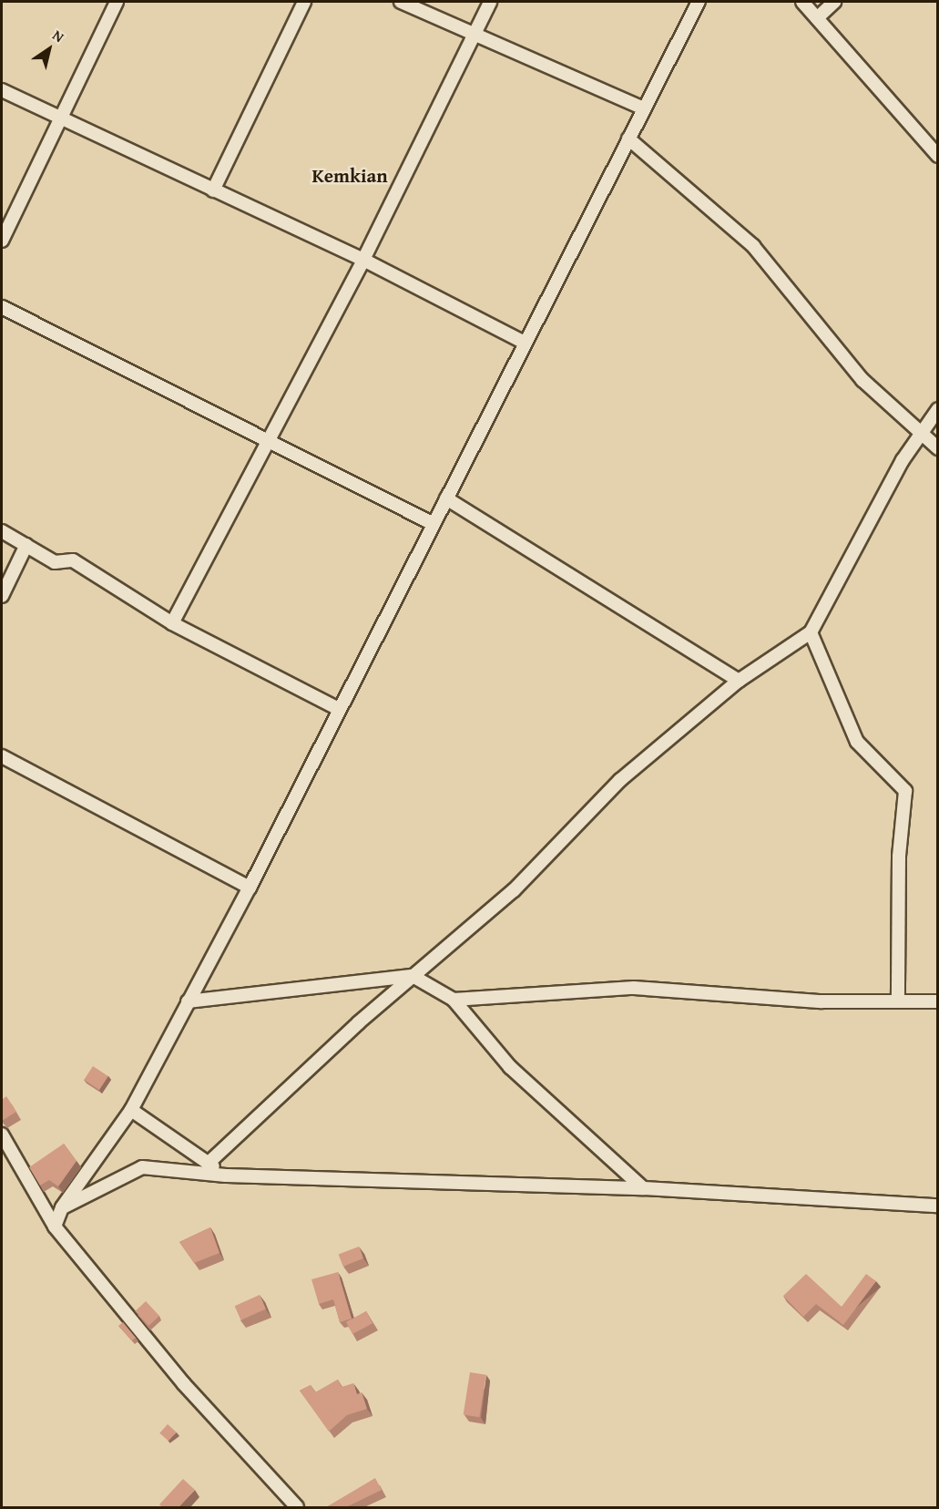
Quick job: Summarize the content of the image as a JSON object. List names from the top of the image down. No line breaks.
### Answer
{"districts":["Kemkian"],"north":"top right"}
